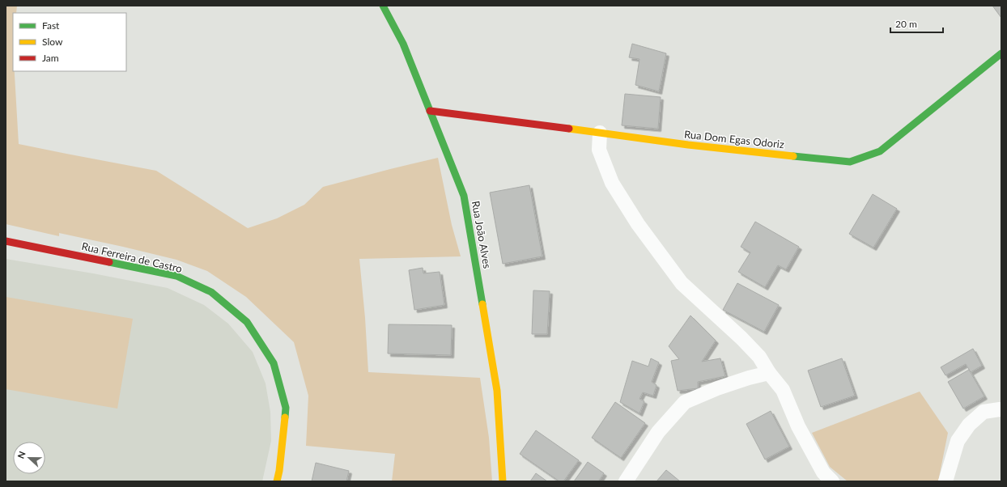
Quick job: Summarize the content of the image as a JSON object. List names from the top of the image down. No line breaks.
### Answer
{"streets":{"street":["Rua Dom Egas Odoriz","Rua João Alves","Rua Ferreira de Castro"]},"crossings":[["Rua Dom Egas Odoriz","Rua João Alves"]],"legend":["Fast","Slow","Jam"],"scale_bar":"20 m","north":"left"}
